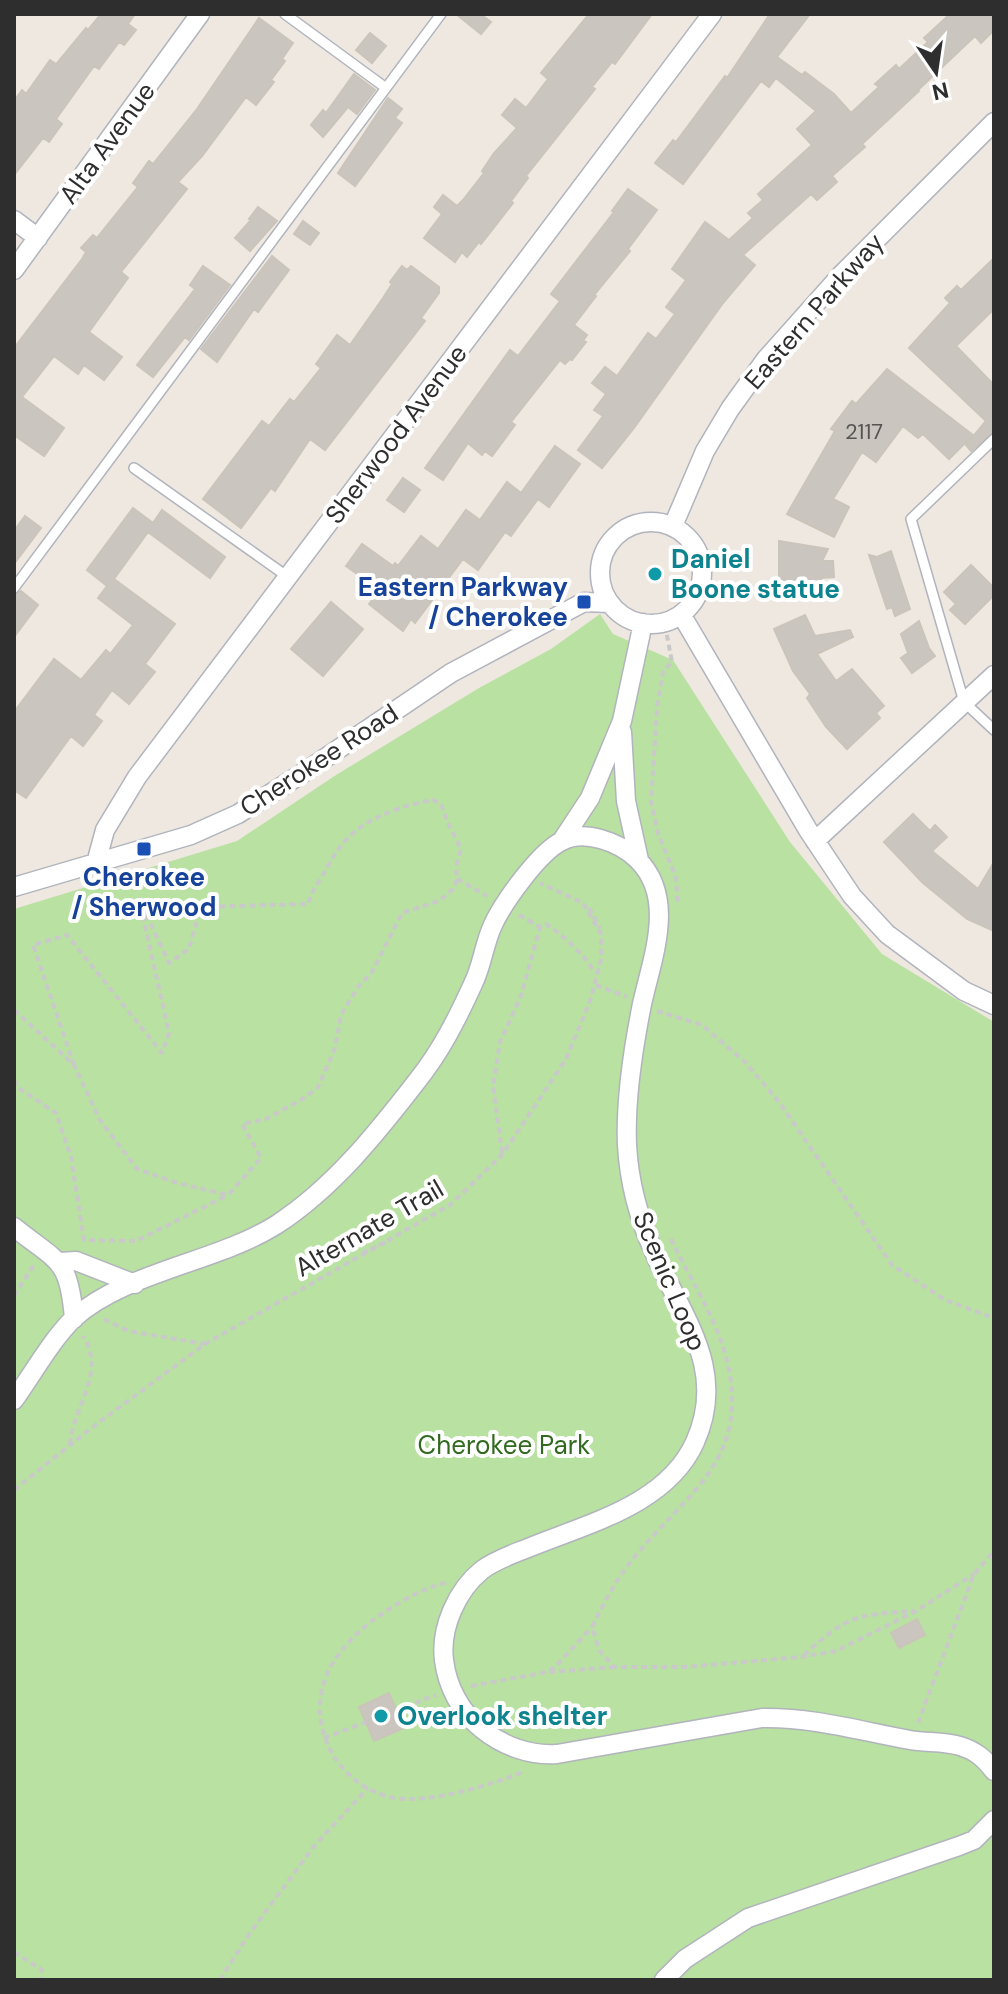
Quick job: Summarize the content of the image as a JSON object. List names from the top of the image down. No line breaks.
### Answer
{"streets":{"street":["Alta Avenue","Eastern Parkway","Sherwood Avenue","Cherokee Road","Scenic Loop"],"path":["Alternate Trail"]},"crossings":[["Eastern Parkway","Cherokee Road"],["Sherwood Avenue","Cherokee Road"]],"parks":["Cherokee Park"],"places":{"other":["Daniel Boone statue","Overlook shelter"],"transit":["Eastern Parkway / Cherokee","Cherokee / Sherwood"]},"house_numbers":["2117"],"north":"bottom"}
